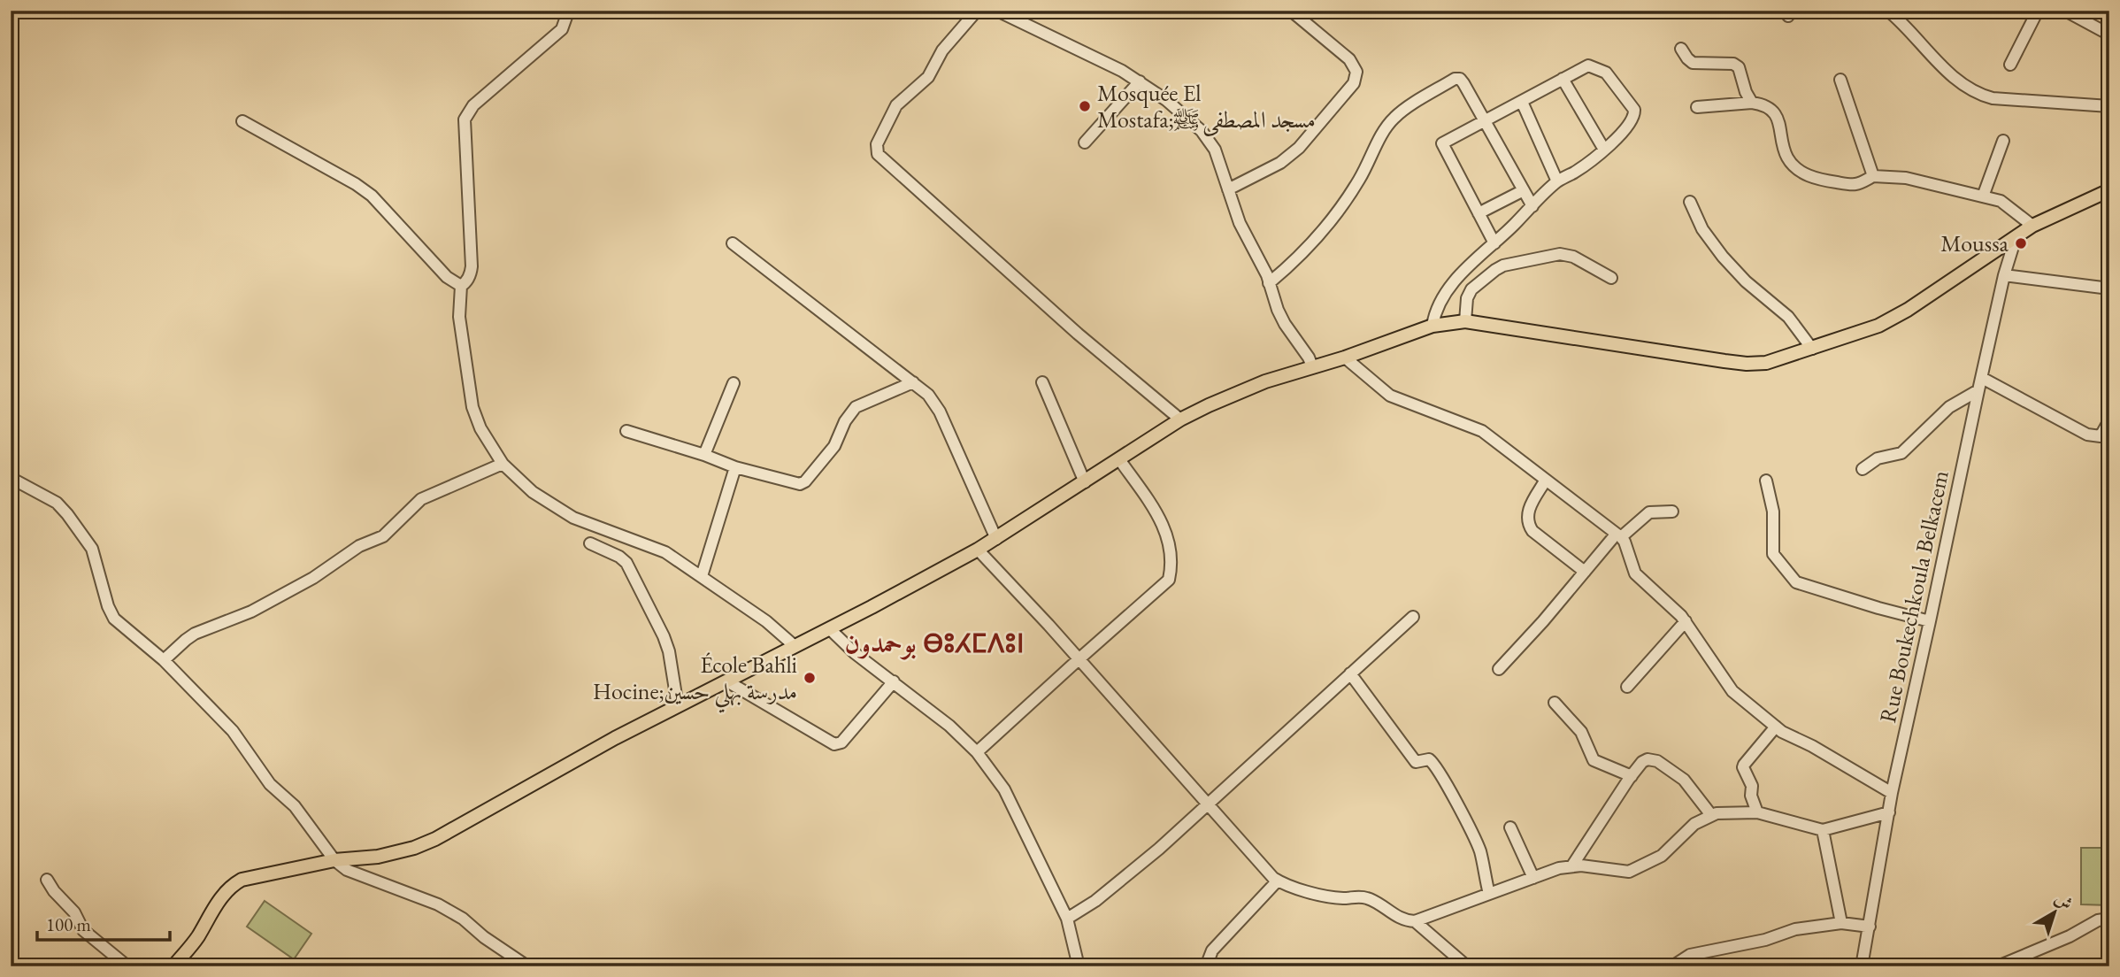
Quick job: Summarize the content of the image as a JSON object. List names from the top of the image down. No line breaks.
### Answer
{"streets":{"street":["Rue Boukechkoula Belkacem"]},"districts":["بوحمدون ⴱⵓⵃⵎⴷⵓⵏ"],"places":["Mosquée El Mostafa;مسجد المصطفى ﷺ","Moussa","École Bahli Hocine;مدرسة بهلي حسين"],"scale_bar":"100 m","north":"top right"}
